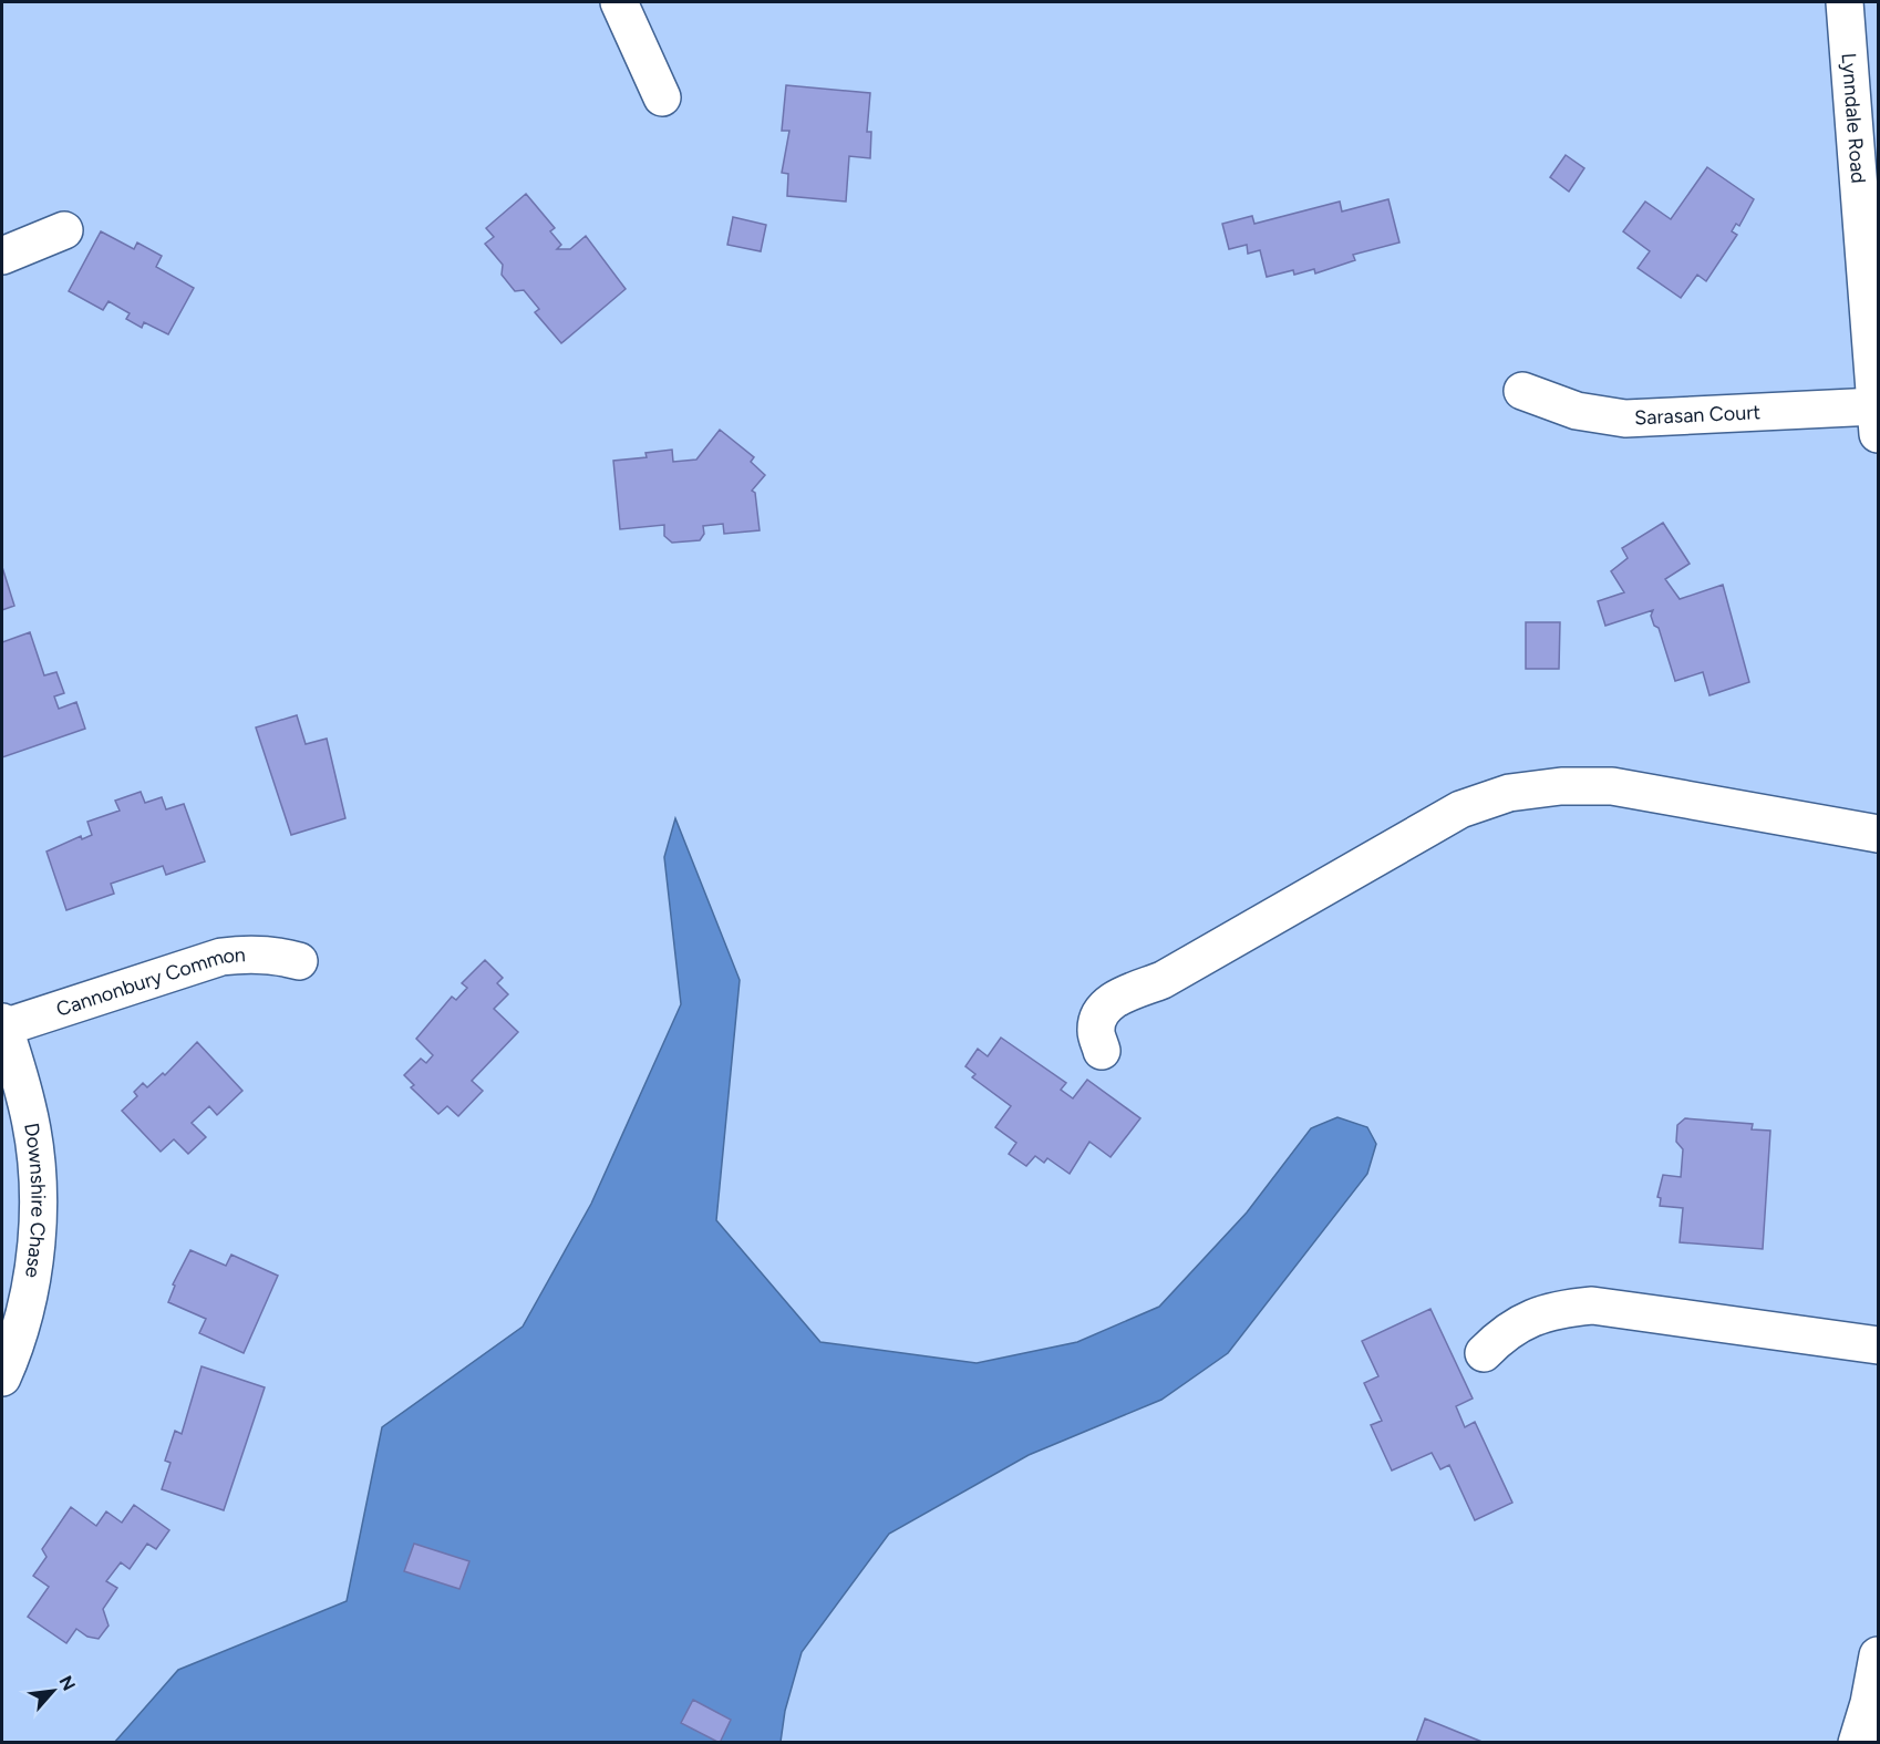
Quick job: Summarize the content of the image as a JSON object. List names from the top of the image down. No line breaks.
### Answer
{"streets":{"street":["Lynndale Road","Sarasan Court","Cannonbury Common","Downshire Chase"]},"crossings":[["Lynndale Road","Sarasan Court"],["Cannonbury Common","Downshire Chase"]],"north":"top right"}
